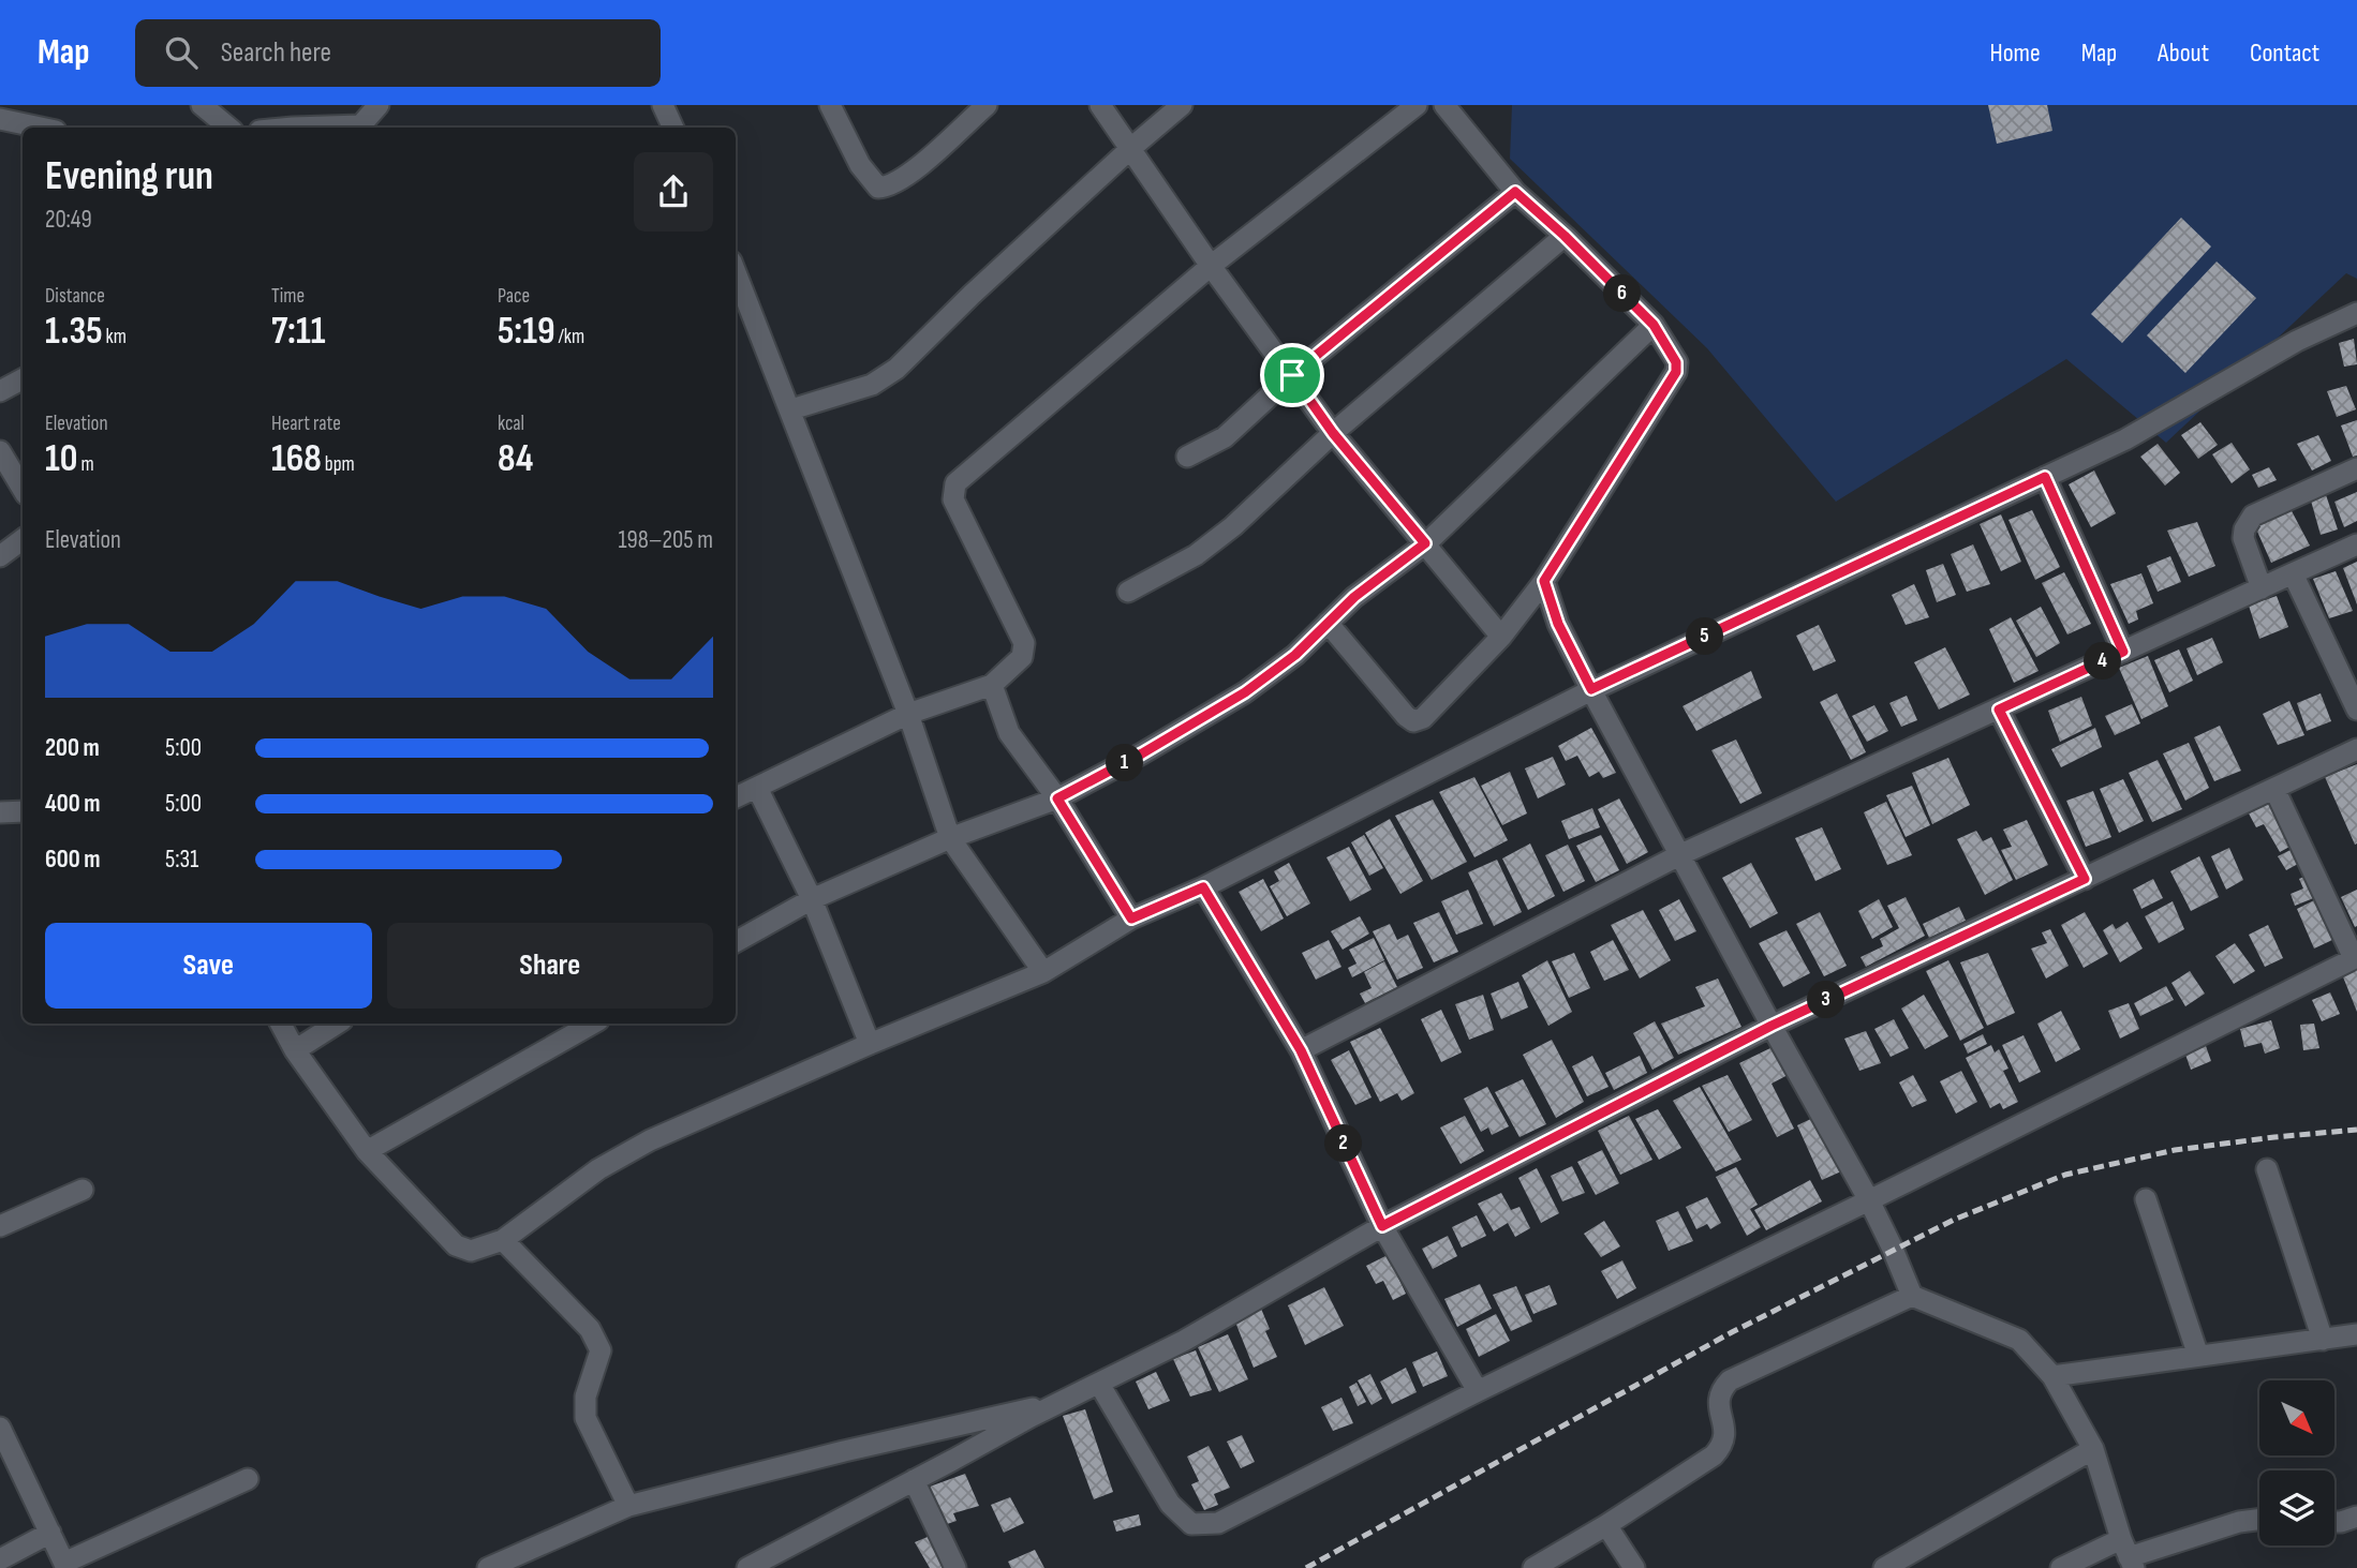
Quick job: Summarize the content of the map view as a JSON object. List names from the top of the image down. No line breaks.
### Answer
{"north":"bottom right","page":{"header":"Map","search":"Search here","nav":["Home","Map","About","Contact"],"heading":["Evening run","20:49"],"stats":[["Distance","1.35 km"],["Time","7:11"],["Pace","5:19 /km"],["Elevation","10 m"],["Heart rate","168 bpm"],["kcal","84"]],"pins":["6","5","4","1","3","2"],"chart":["Elevation","198–205 m"],"list":[{"name":"200 m","note":"5:00"},{"name":"400 m","note":"5:00"},{"name":"600 m","note":"5:31"}],"buttons":["Save","Share"]}}
